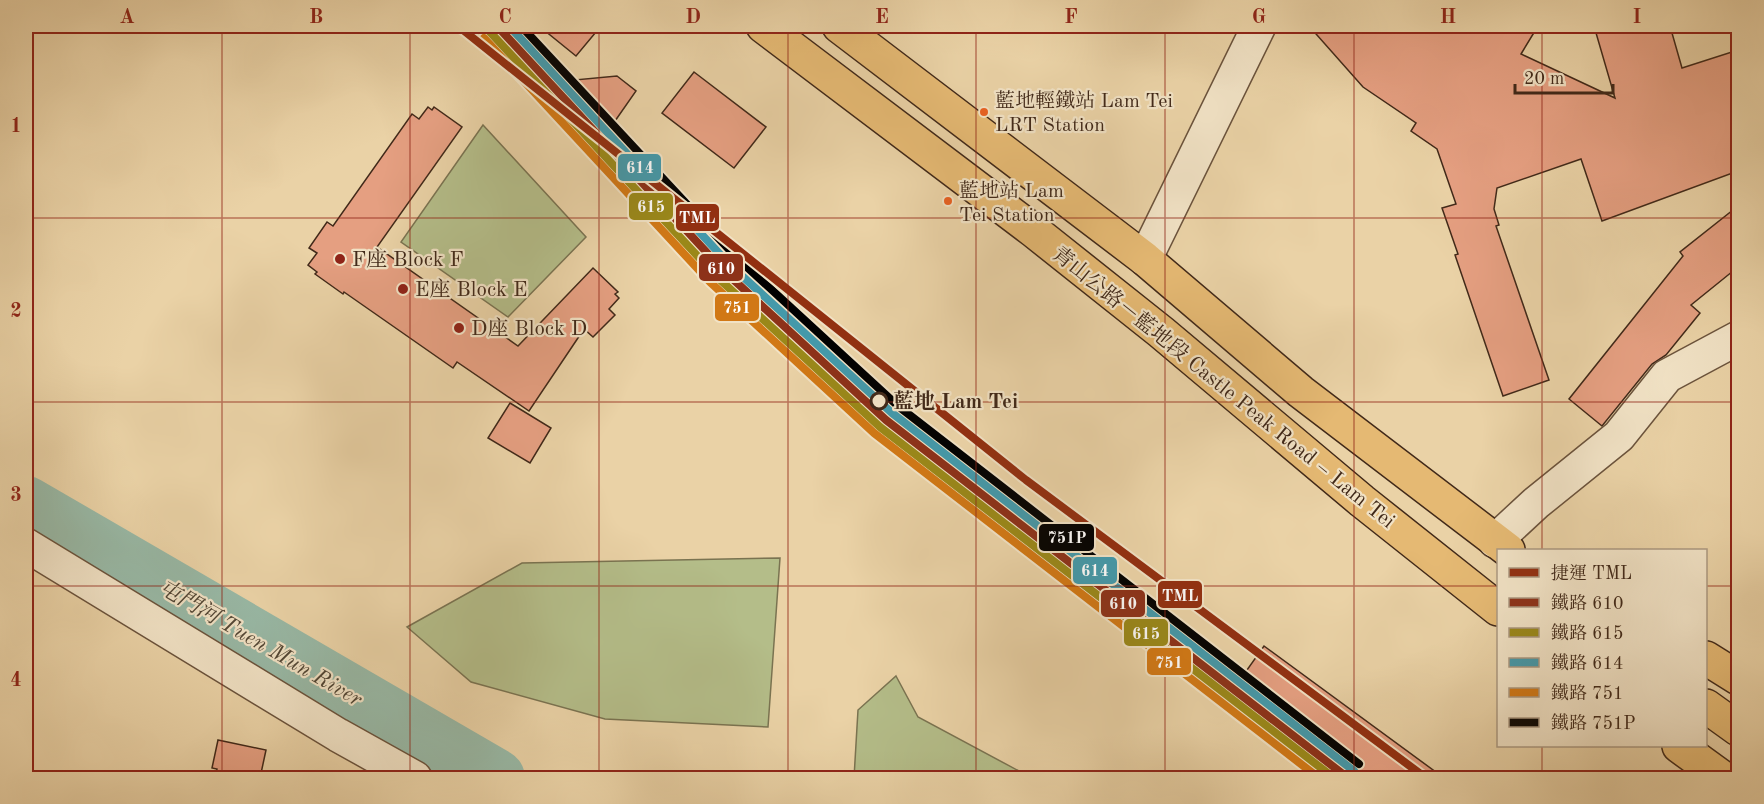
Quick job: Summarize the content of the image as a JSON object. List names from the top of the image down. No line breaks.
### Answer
{"streets":{"main road":["青山公路－藍地段 Castle Peak Road – Lam Tei"]},"water":["屯門河 Tuen Mun River"],"places":["藍地輕鐵站 Lam Tei LRT Station","藍地站 Lam Tei Station","F座 Block F","E座 Block E","D座 Block D","藍地 Lam Tei"],"lines":["metro line TML","rail line 610","rail line 614","rail line 751P","rail line 615","rail line 751"],"legend":["捷運 TML","鐵路 610","鐵路 615","鐵路 614","鐵路 751","鐵路 751P"],"scale_bar":"20 m","grid":{"columns":["A","B","C","D","E","F","G","H","I"],"rows":["1","2","3","4"]}}
